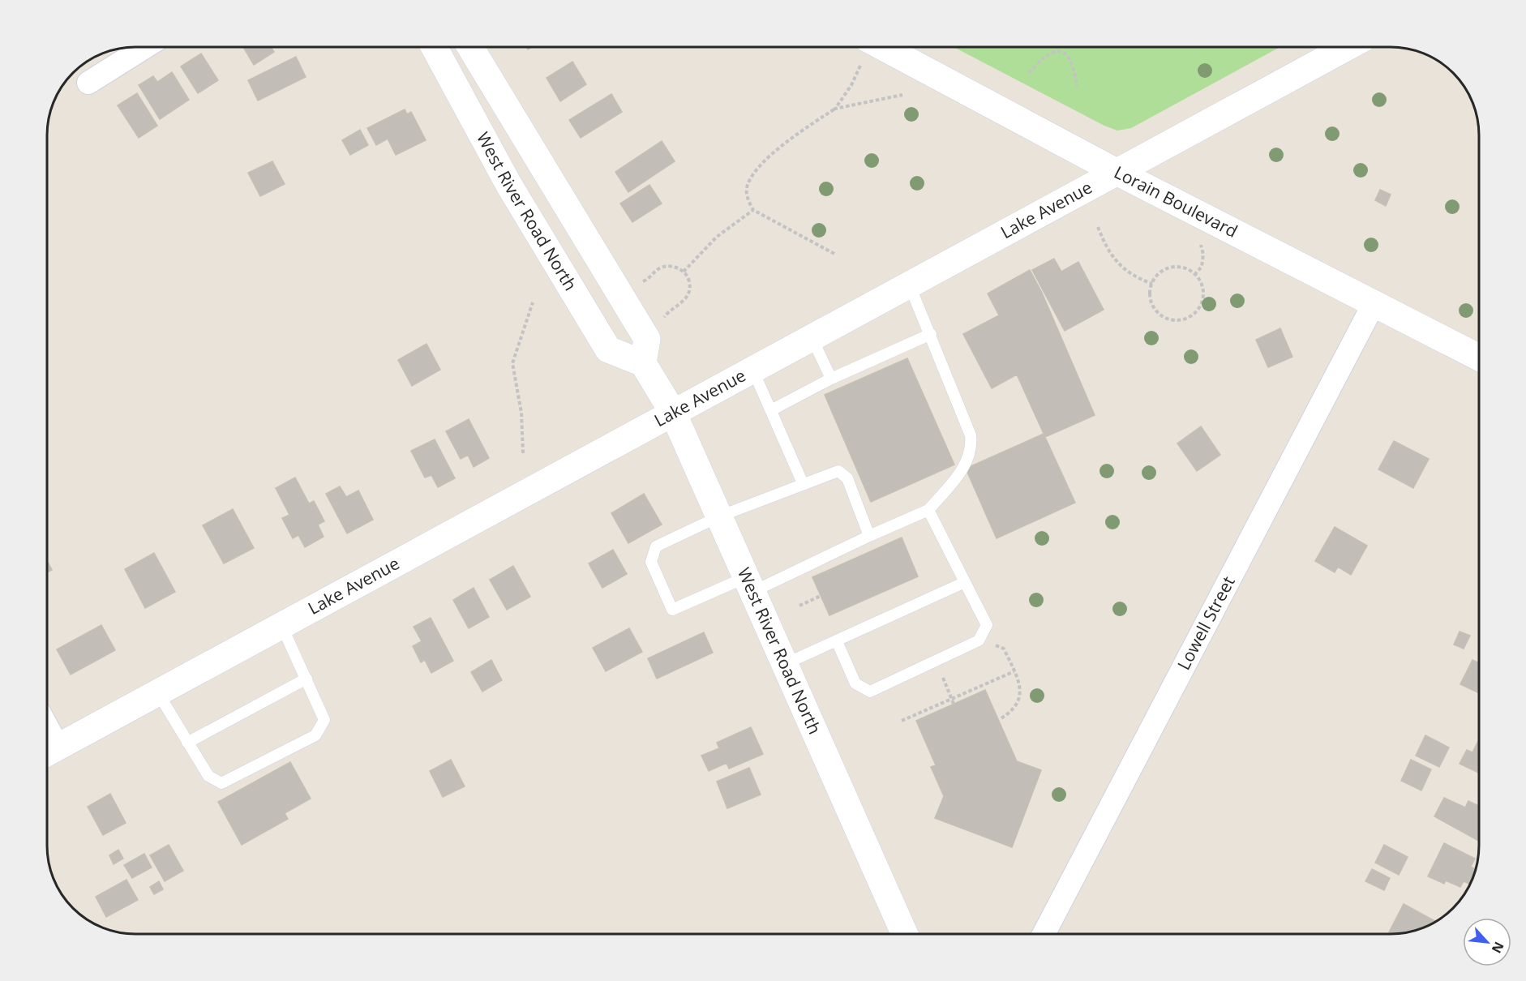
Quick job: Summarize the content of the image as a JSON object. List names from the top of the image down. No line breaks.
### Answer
{"streets":{"street":["Lorain Boulevard","Lake Avenue","West River Road North","Lowell Street"]},"crossings":[["Lorain Boulevard","Lake Avenue"],["Lorain Boulevard","Lowell Street"],["Lake Avenue","West River Road North"]],"north":"bottom right"}
